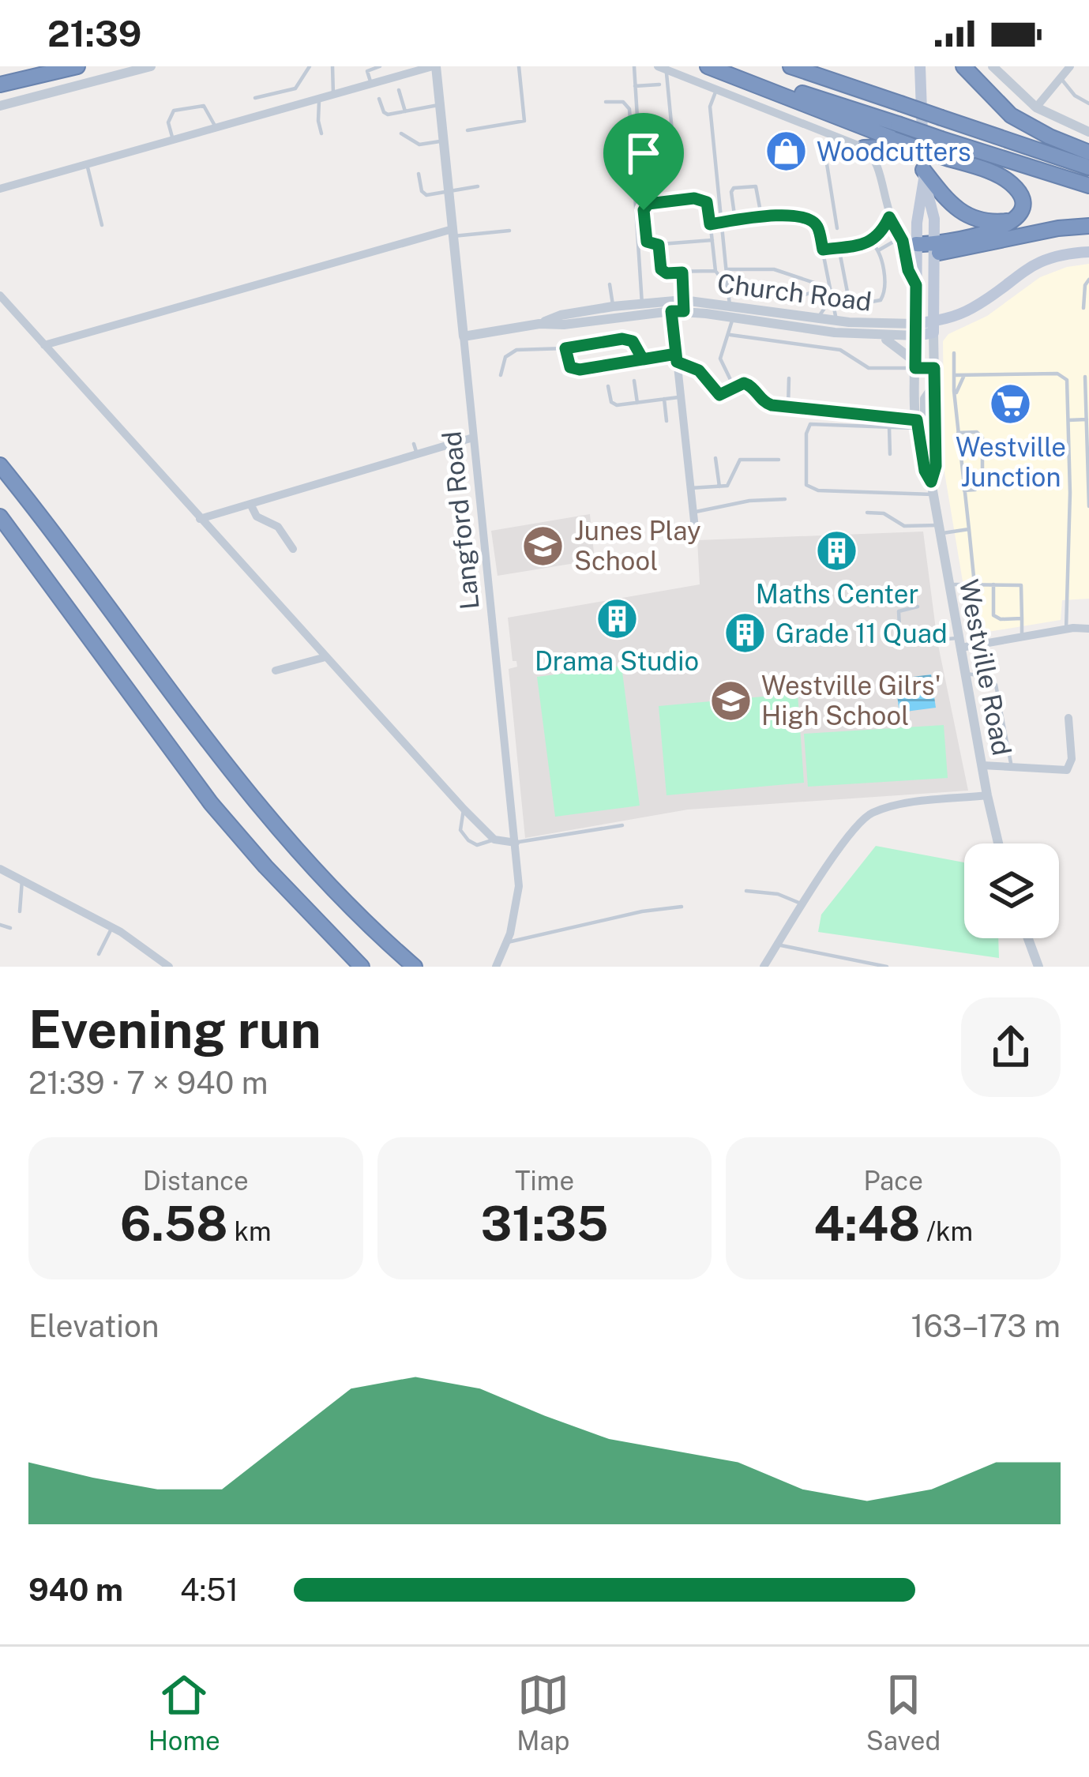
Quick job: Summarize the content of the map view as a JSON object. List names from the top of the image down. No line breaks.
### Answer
{"streets":{"main road":["Church Road","Westville Road"],"street":["Langford Road"]},"crossings":[["Church Road","Langford Road"],["Church Road","Westville Road"]],"places":{"shop":["Woodcutters"],"supermarket":["Westville Junction"],"school or university":["Junes Play School","Westville Gilrs' High School"],"building":["Maths Center","Drama Studio","Grade 11 Quad"]},"page":{"status":"21:39","heading":["Evening run","21:39 · 7 × 940 m"],"stats":[["Distance","6.58 km"],["Time","31:35"],["Pace","4:48 /km"]],"chart":["Elevation","163–173 m"],"list":[{"name":"940 m","note":"4:51"}],"tabs":["Home","Map","Saved"]}}
